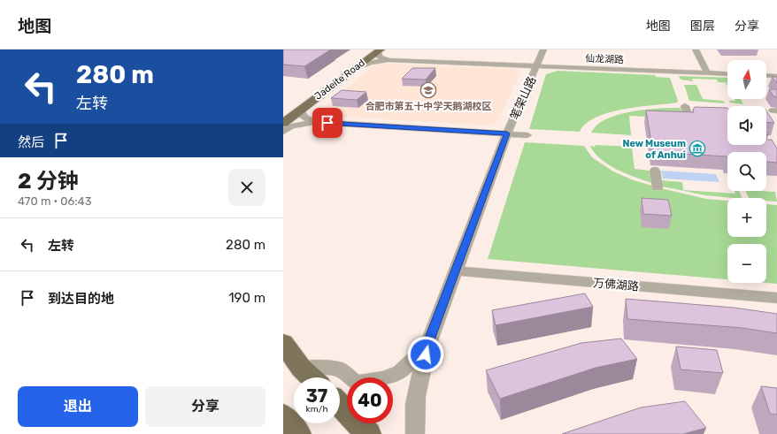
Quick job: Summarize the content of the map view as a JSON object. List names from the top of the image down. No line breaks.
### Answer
{"streets":{"main road":["Jadeite Road"],"street":["仙龙湖路","笔架山路","万佛湖路"]},"crossings":[["仙龙湖路","Jadeite Road"],["仙龙湖路","笔架山路"],["笔架山路","万佛湖路"]],"places":{"school or university":["合肥市第五十中学天鹅湖校区"],"museum":["New Museum of Anhui"]},"north":"top","page":{"header":"地图","nav":["地图","图层","分享"],"turn":["280 m","左转"],"map_buttons":["+","−"],"then":"然后","heading":["2 分钟","470 m · 06:43"],"list":[{"name":"左转","value":"280 m"},{"name":"到达目的地","value":"190 m"}],"speed":"37 km/h","limit":"40","buttons":["退出","分享"]}}
